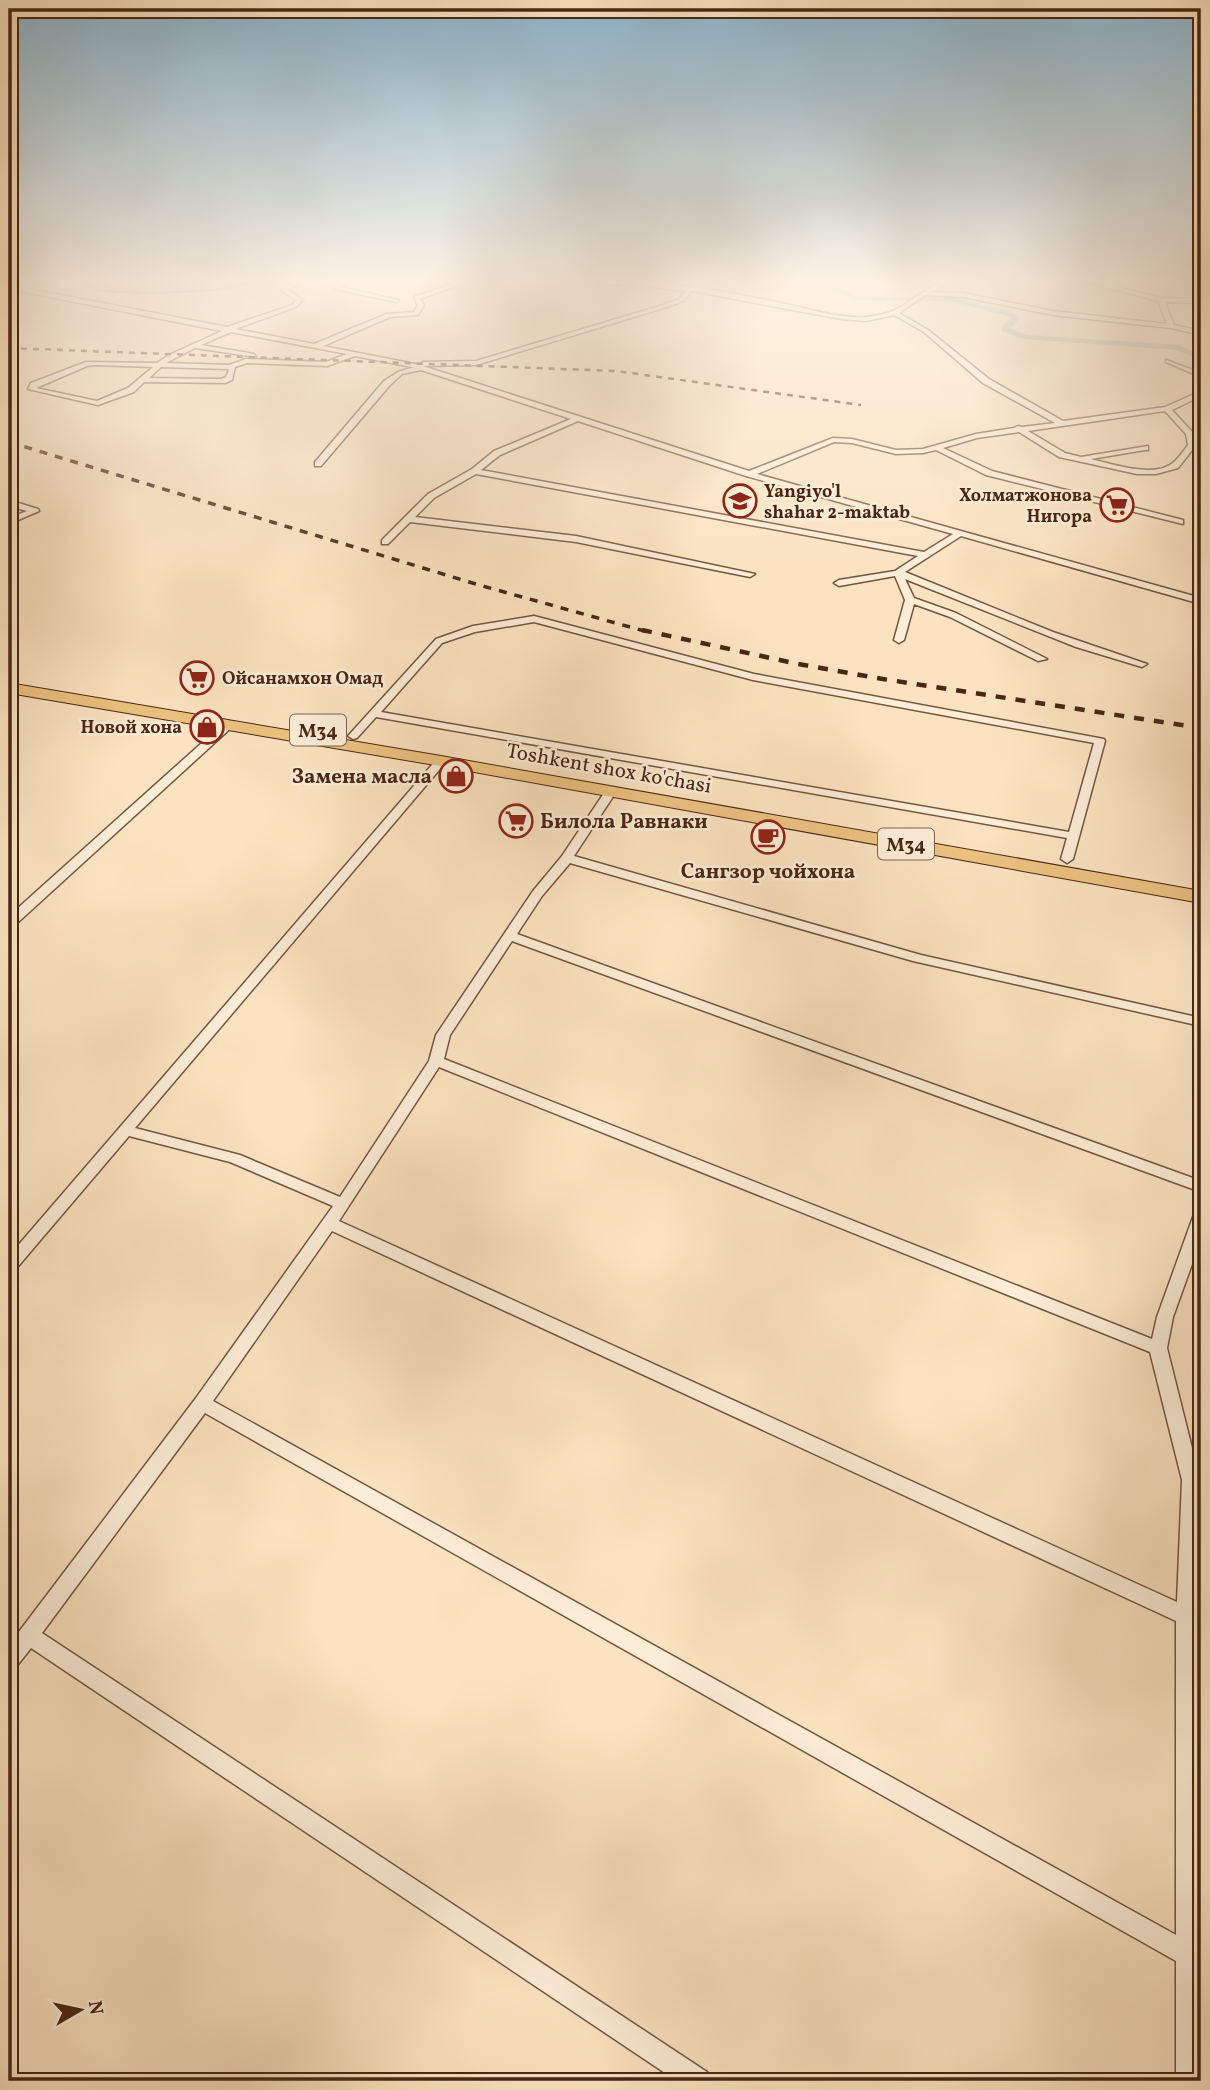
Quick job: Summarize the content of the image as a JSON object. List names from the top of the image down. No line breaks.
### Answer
{"streets":{"main road":["M34","Toshkent shox ko'chasi"]},"places":{"school or university":["Yangiyo'l shahar 2-maktab"],"supermarket":["Холматжонова Нигора","Ойсанамхон Омад","Билола Равнаки"],"shop":["Новой хона","Замена масла"],"cafe":["Сангзор чойхона"]},"north":"right"}
